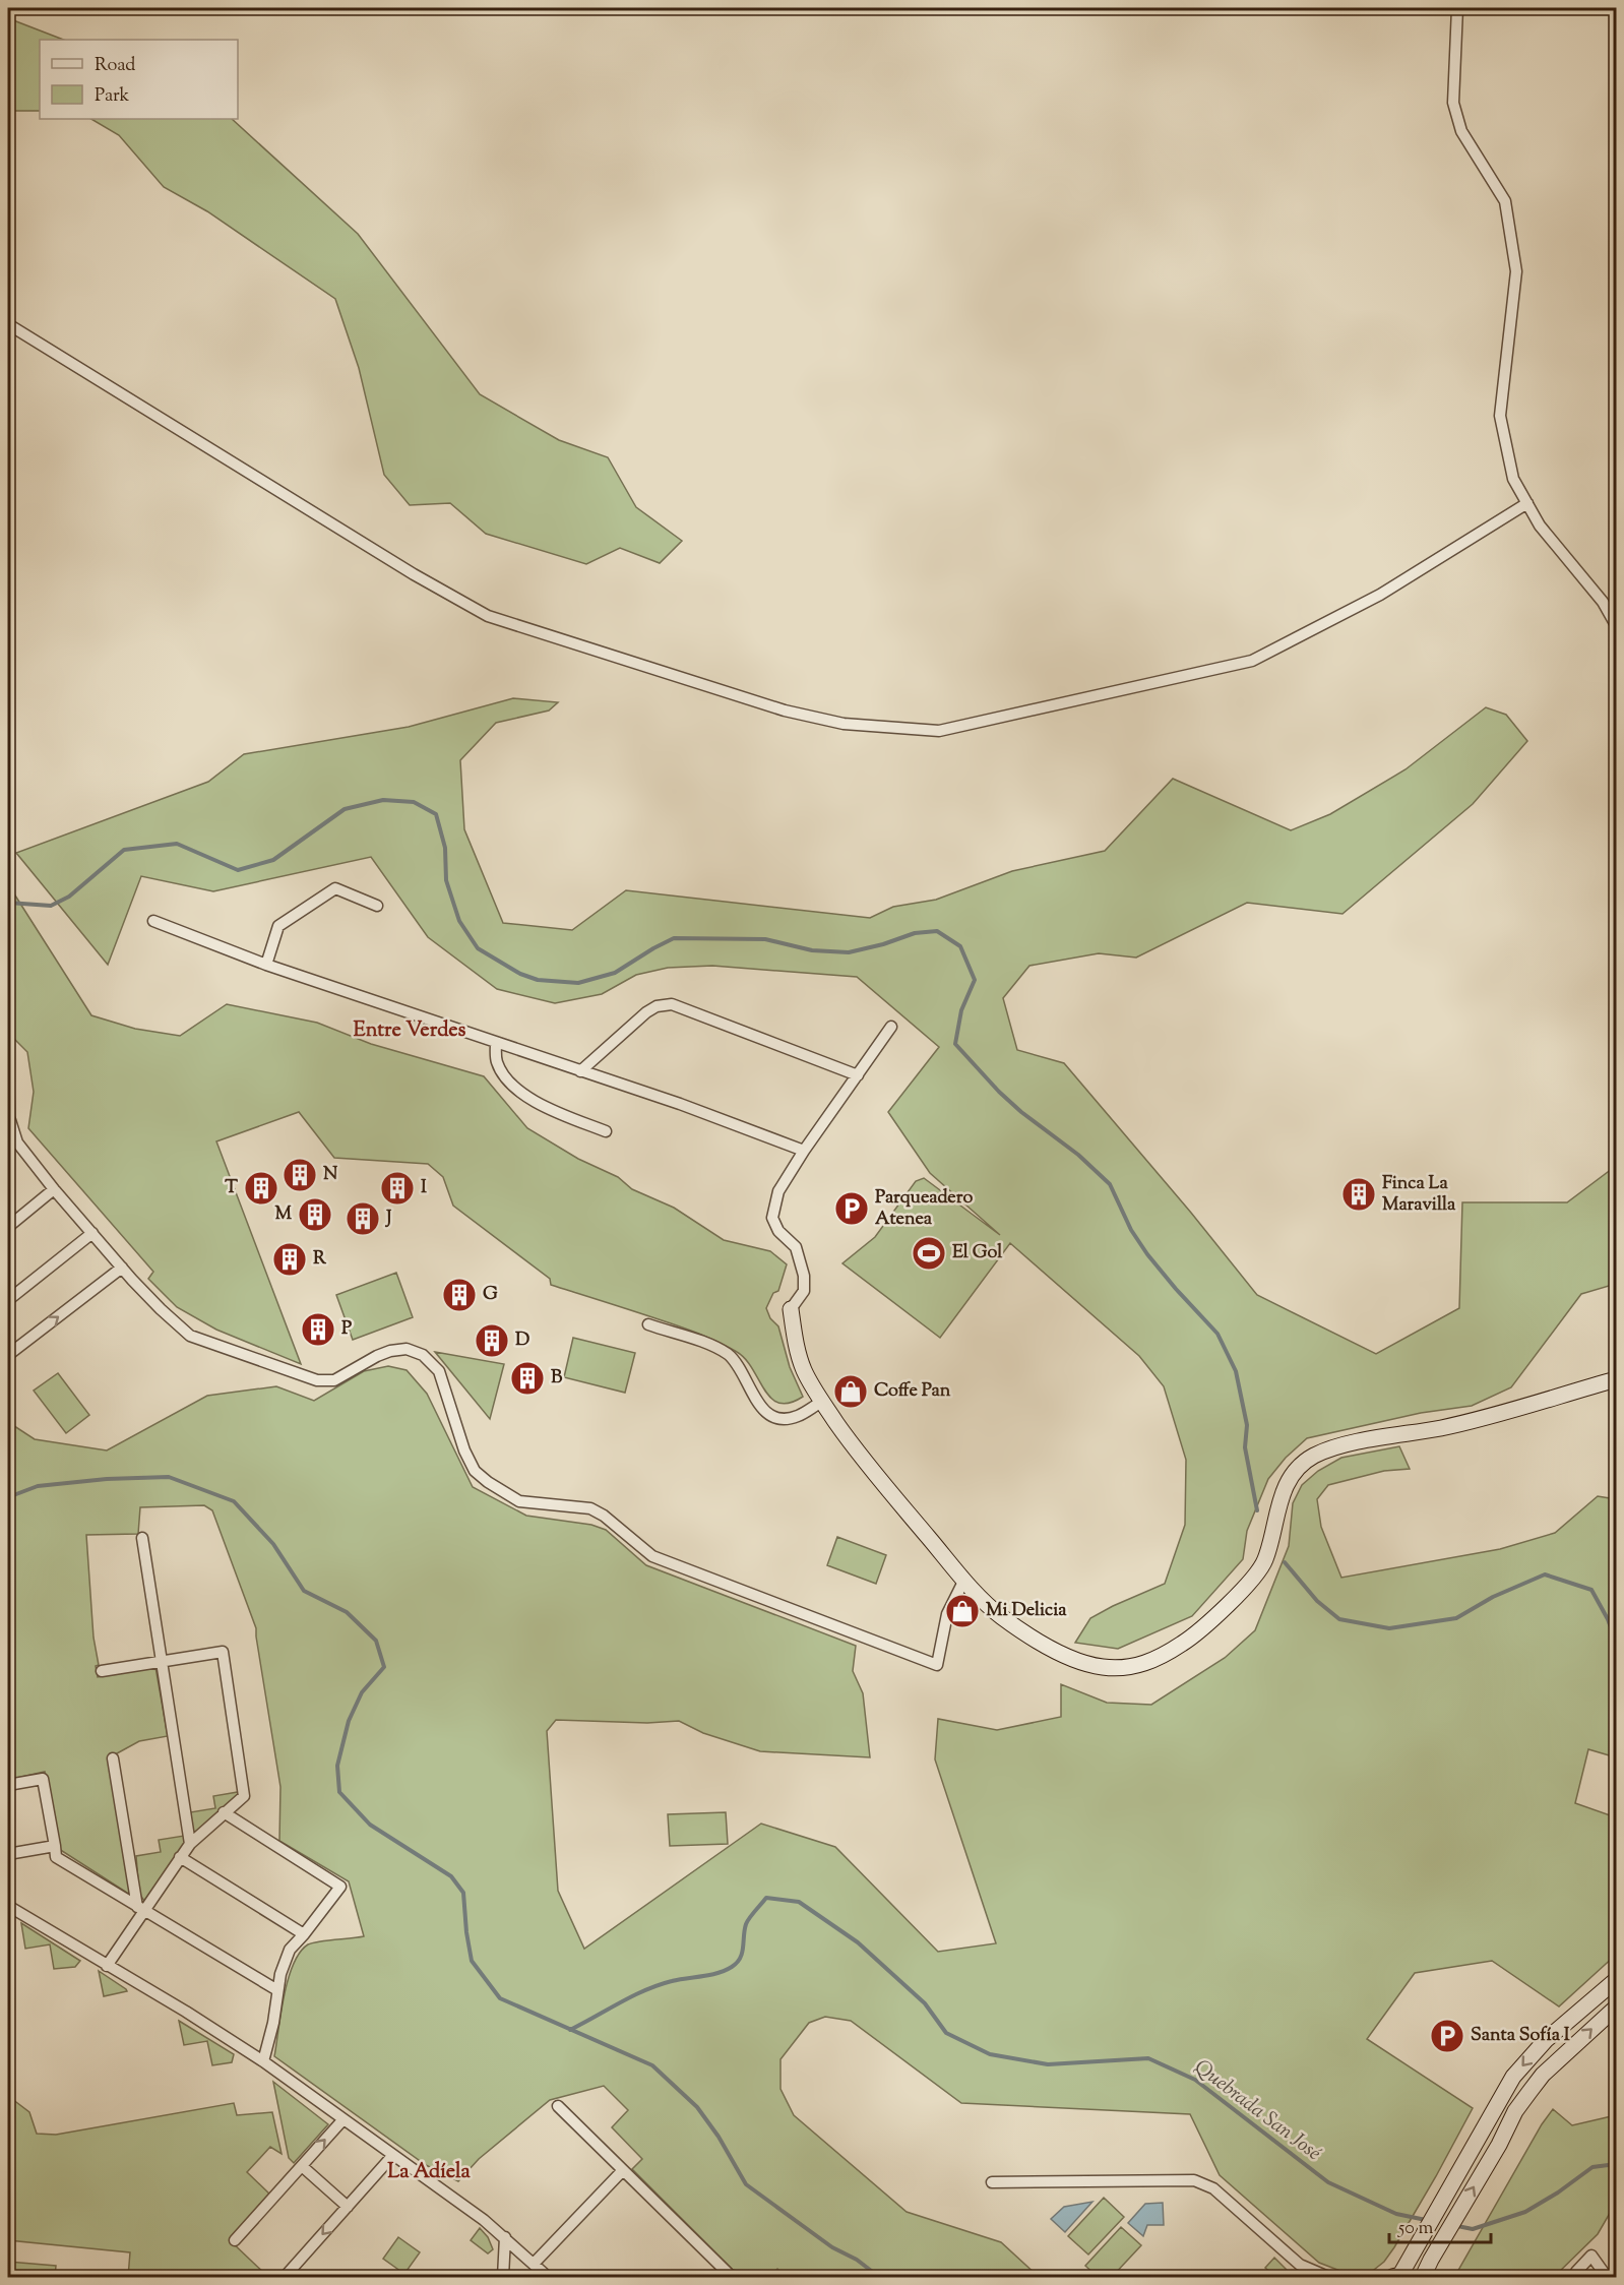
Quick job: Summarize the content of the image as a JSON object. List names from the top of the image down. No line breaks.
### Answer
{"districts":["Entre Verdes","La Adíela"],"water":["Quebrada San José"],"places":{"building":["N","T","I","Finca La Maravilla","M","J","R","G","P","D","B"],"parking":["Parqueadero Atenea","Santa Sofía I"],"sports":["El Gol"],"shop":["Coffe Pan","Mi Delicia"]},"legend":["Road","Park"],"scale_bar":"50 m"}
